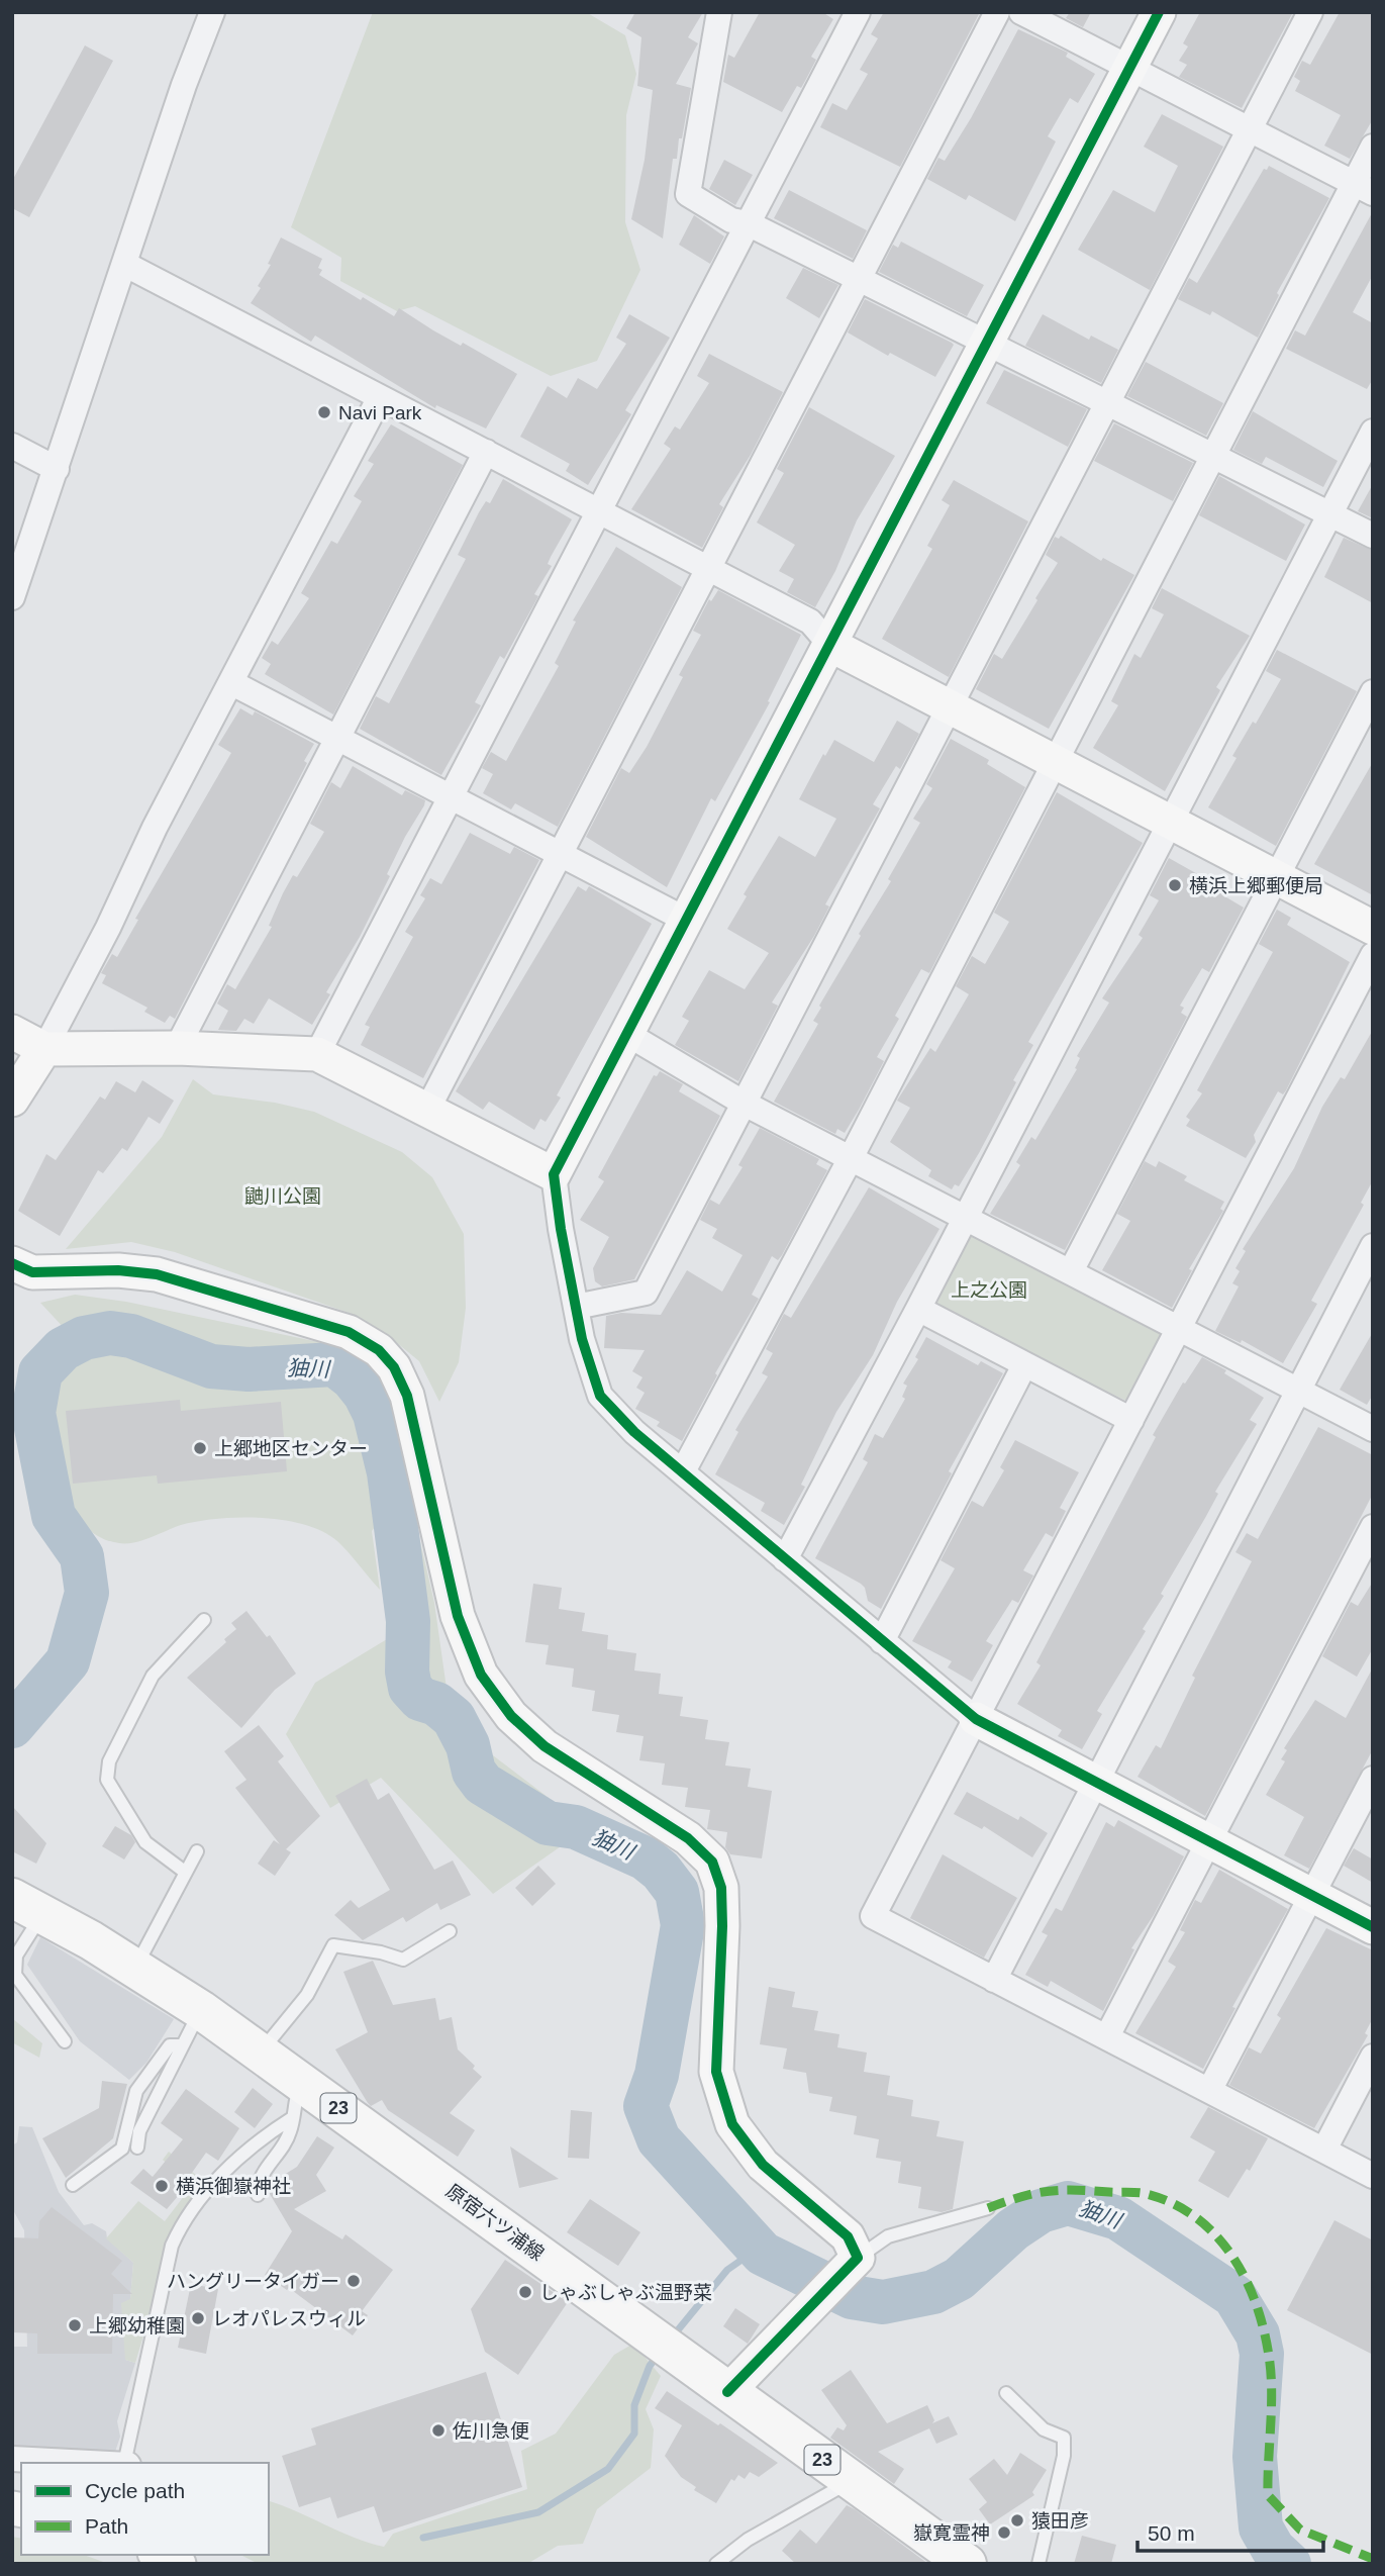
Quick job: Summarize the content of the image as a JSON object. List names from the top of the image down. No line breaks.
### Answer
{"streets":{"main road":["23","原宿六ツ浦線"]},"water":["㹨川"],"parks":["鼬川公園","上之公園"],"places":["Navi Park","横浜上郷郵便局","上郷地区センター","横浜御嶽神社","ハングリータイガー","しゃぶしゃぶ温野菜","レオパレスウィル","上郷幼稚園","佐川急便","猿田彦","嶽寛霊神"],"legend":["Cycle path","Path"],"scale_bar":"50 m"}
